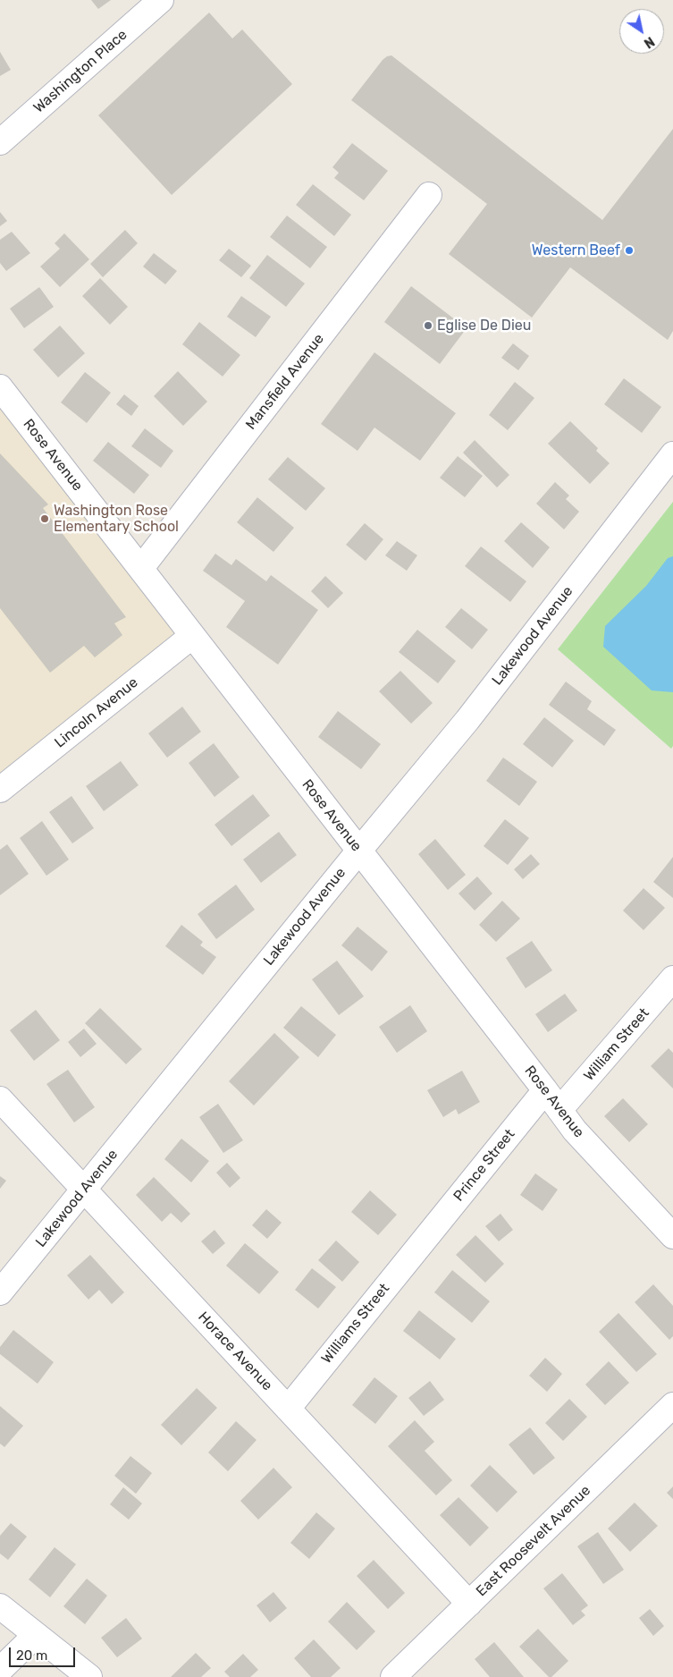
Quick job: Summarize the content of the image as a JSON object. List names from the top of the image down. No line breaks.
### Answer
{"streets":{"street":["Washington Place","Mansfield Avenue","Rose Avenue","Lakewood Avenue","Lincoln Avenue","William Street","Prince Street","Williams Street","Horace Avenue","East Roosevelt Avenue"]},"crossings":[["Mansfield Avenue","Rose Avenue"],["Rose Avenue","Lakewood Avenue"],["Rose Avenue","Lincoln Avenue"],["Rose Avenue","William Street"],["Rose Avenue","Prince Street"],["Lakewood Avenue","Horace Avenue"],["Prince Street","Williams Street"],["Williams Street","Horace Avenue"],["Horace Avenue","East Roosevelt Avenue"]],"places":["Western Beef","Eglise De Dieu","Washington Rose Elementary School"],"scale_bar":"20 m","north":"bottom right"}
